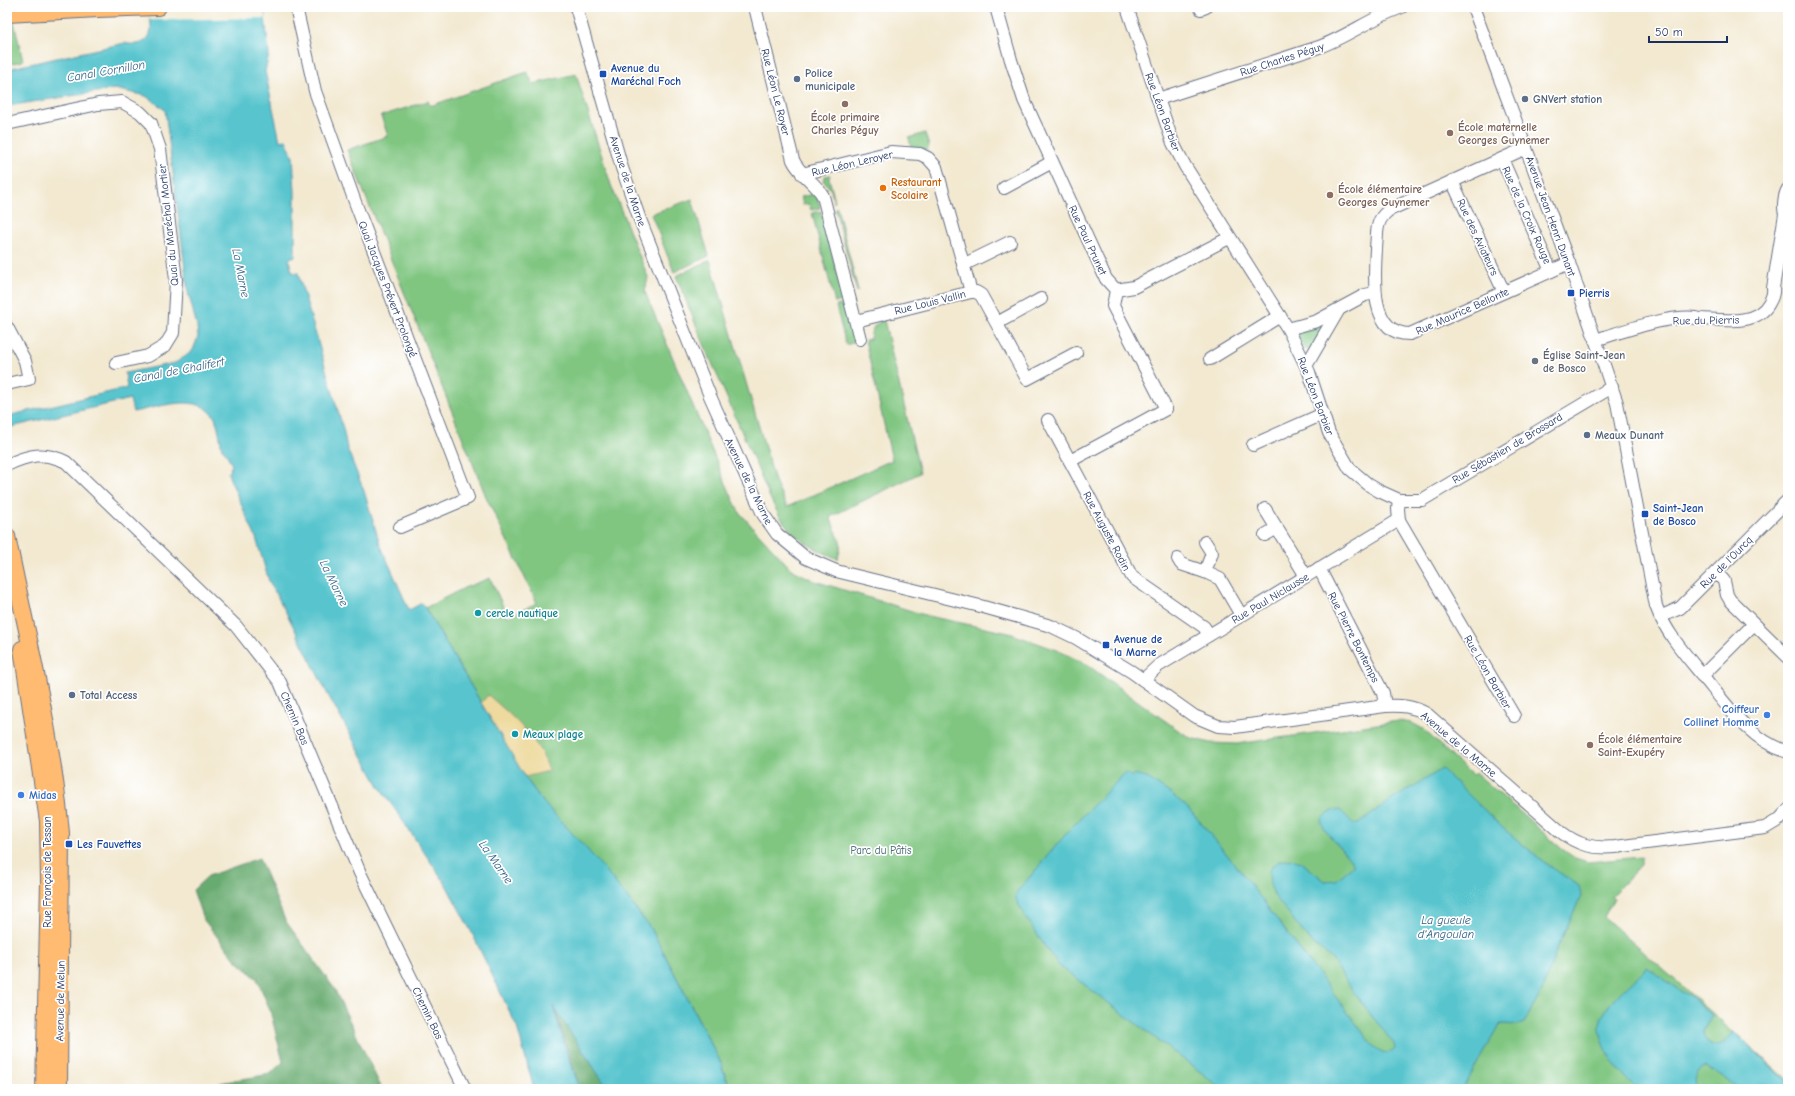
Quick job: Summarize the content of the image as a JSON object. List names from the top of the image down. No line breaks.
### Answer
{"streets":{"main road":["Rue François de Tessan","Avenue de Melun"],"street":["Rue Charles Péguy","Rue Léon Le Royer","Rue Léon Barbier","Rue Léon Leroyer","Avenue de la Marne","Rue de la Croix Rouge","Avenue Jean Henri Dunant","Quai du Maréchal Mortier","Rue des Aviateurs","Rue Paul Prunet","Quai Jacques Prévert Prolongé","Rue Louis Vallin","Rue Maurice Bellonte","Rue du Pierris","Rue Sébastien de Brossard","Rue Auguste Rodin","Rue de l'Ourcq","Rue Paul Niclausse","Rue Pierre Bontemps","Chemin Bas"]},"crossings":[["Rue Charles Péguy","Rue Léon Barbier"],["Rue Léon Le Royer","Rue Léon Leroyer"],["Rue Léon Barbier","Rue Sébastien de Brossard"],["Rue Léon Barbier","Rue Paul Niclausse"],["Rue Léon Leroyer","Rue Louis Vallin"],["Avenue de la Marne","Rue Paul Niclausse"],["Avenue de la Marne","Rue Pierre Bontemps"],["Rue de la Croix Rouge","Rue Maurice Bellonte"],["Avenue Jean Henri Dunant","Rue Maurice Bellonte"],["Avenue Jean Henri Dunant","Rue du Pierris"],["Avenue Jean Henri Dunant","Rue Sébastien de Brossard"],["Avenue Jean Henri Dunant","Rue de l'Ourcq"],["Rue des Aviateurs","Rue Maurice Bellonte"],["Rue Auguste Rodin","Rue Paul Niclausse"],["Rue Paul Niclausse","Rue Pierre Bontemps"],["Rue François de Tessan","Avenue de Melun"]],"water":["Canal Cornillon","La Marne","Canal de Chalifert","La gueule d'Angoulan"],"parks":["Parc du Pâtis"],"places":{"transit":["Avenue du Maréchal Foch","Pierris","Saint-Jean de Bosco","Avenue de la Marne","Les Fauvettes"],"other":["Police municipale","GNVert station","École primaire Charles Péguy","École maternelle Georges Guynemer","Restaurant Scolaire","École élémentaire Georges Guynemer","Église Saint-Jean de Bosco","Meaux Dunant","cercle nautique","Total Access","Coiffeur Collinet Homme","Meaux plage","École élémentaire Saint-Exupéry","Midas"]},"scale_bar":"50 m"}
